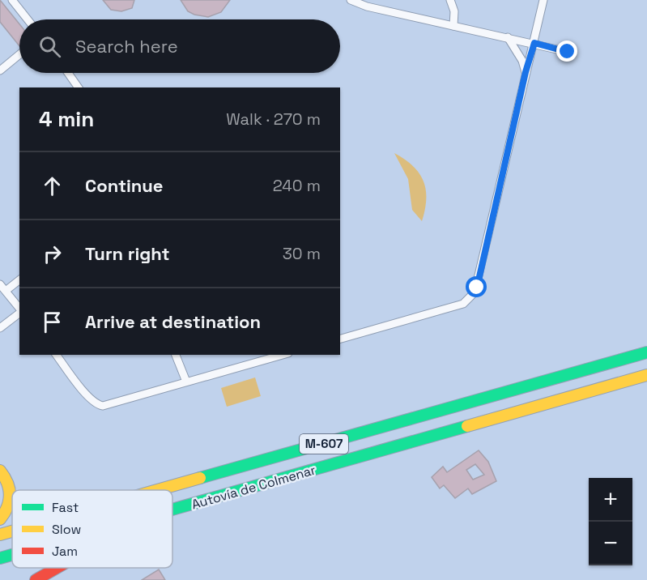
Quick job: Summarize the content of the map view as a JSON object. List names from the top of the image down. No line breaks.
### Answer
{"streets":{"highway":["M-607","Autovía de Colmenar"]},"legend":["Fast","Slow","Jam"],"page":{"search":"Search here","heading":["4 min","Walk · 270 m"],"list":[["Continue","240 m"],["Turn right","30 m"],"Arrive at destination"],"map_buttons":["+","−"]}}
